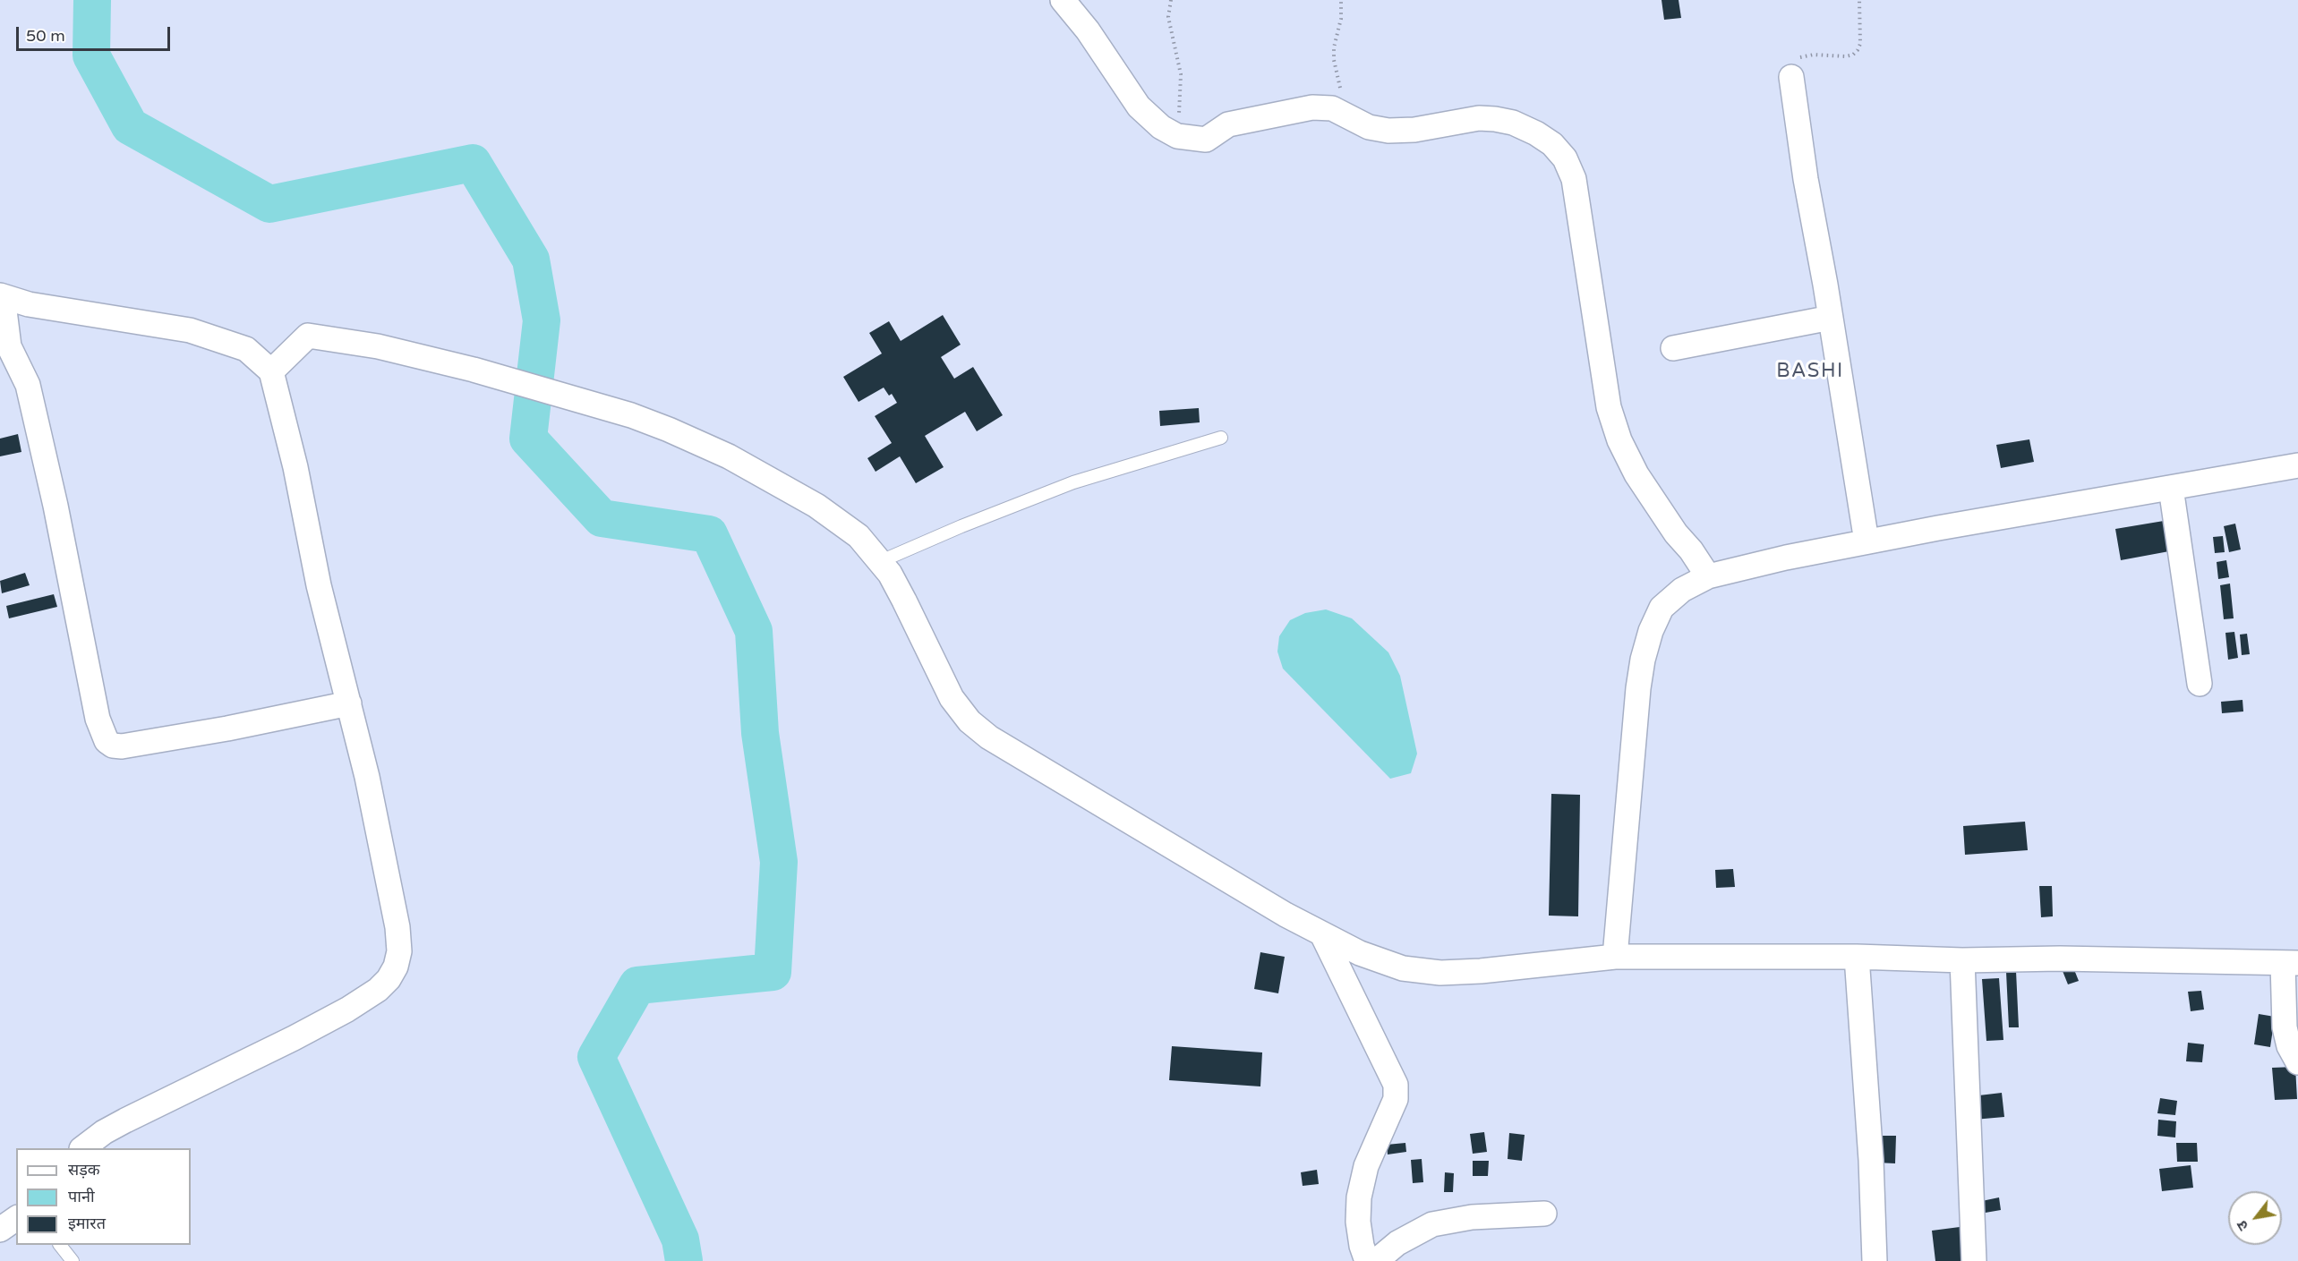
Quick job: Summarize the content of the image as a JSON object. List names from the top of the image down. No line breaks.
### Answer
{"districts":["BASHI"],"legend":["सड़क","पानी","इमारत"],"scale_bar":"50 m","north":"bottom left"}
